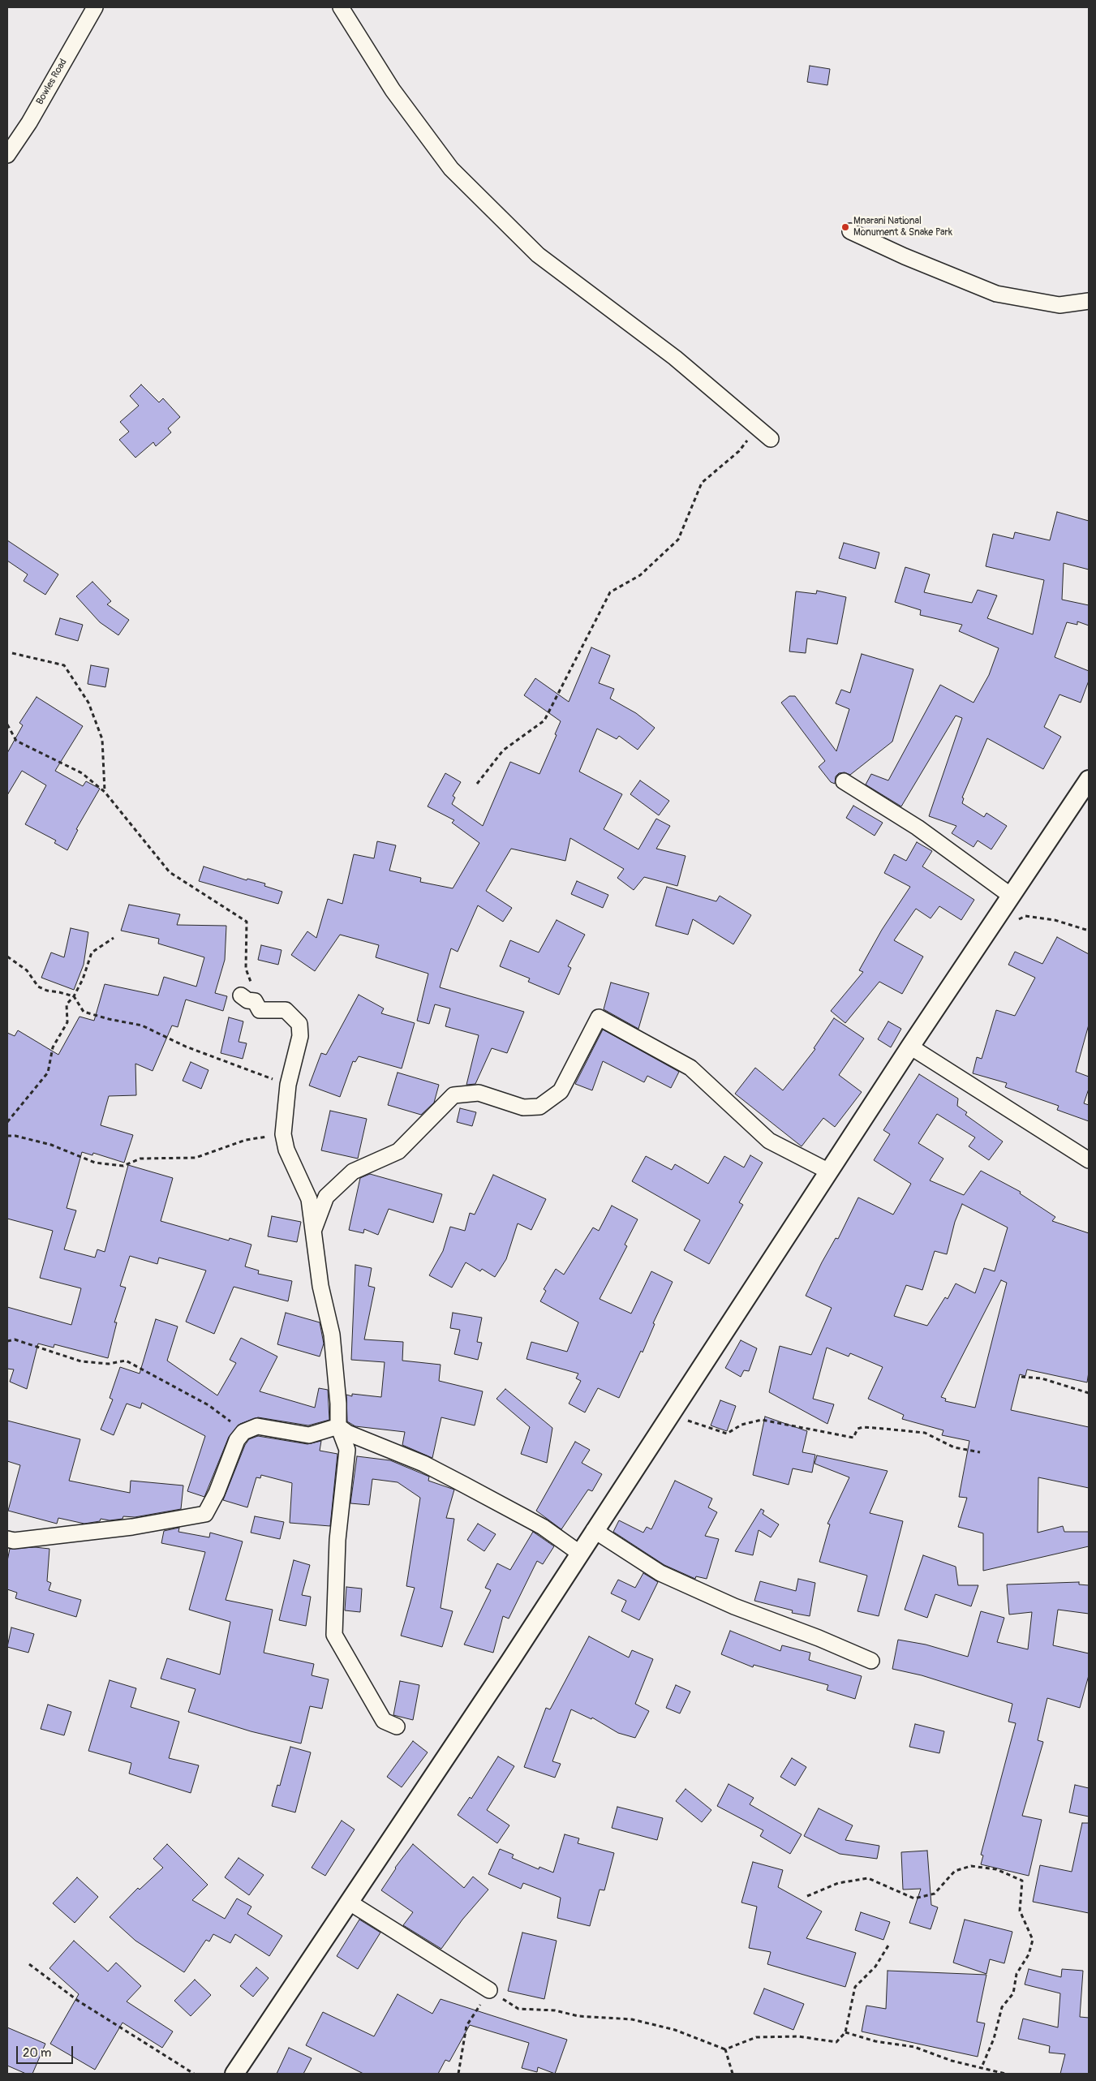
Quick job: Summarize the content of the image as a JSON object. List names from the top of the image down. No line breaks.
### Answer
{"streets":{"street":["Bowles Road"]},"places":["Mnarani National Monument & Snake Park"],"scale_bar":"20 m"}
